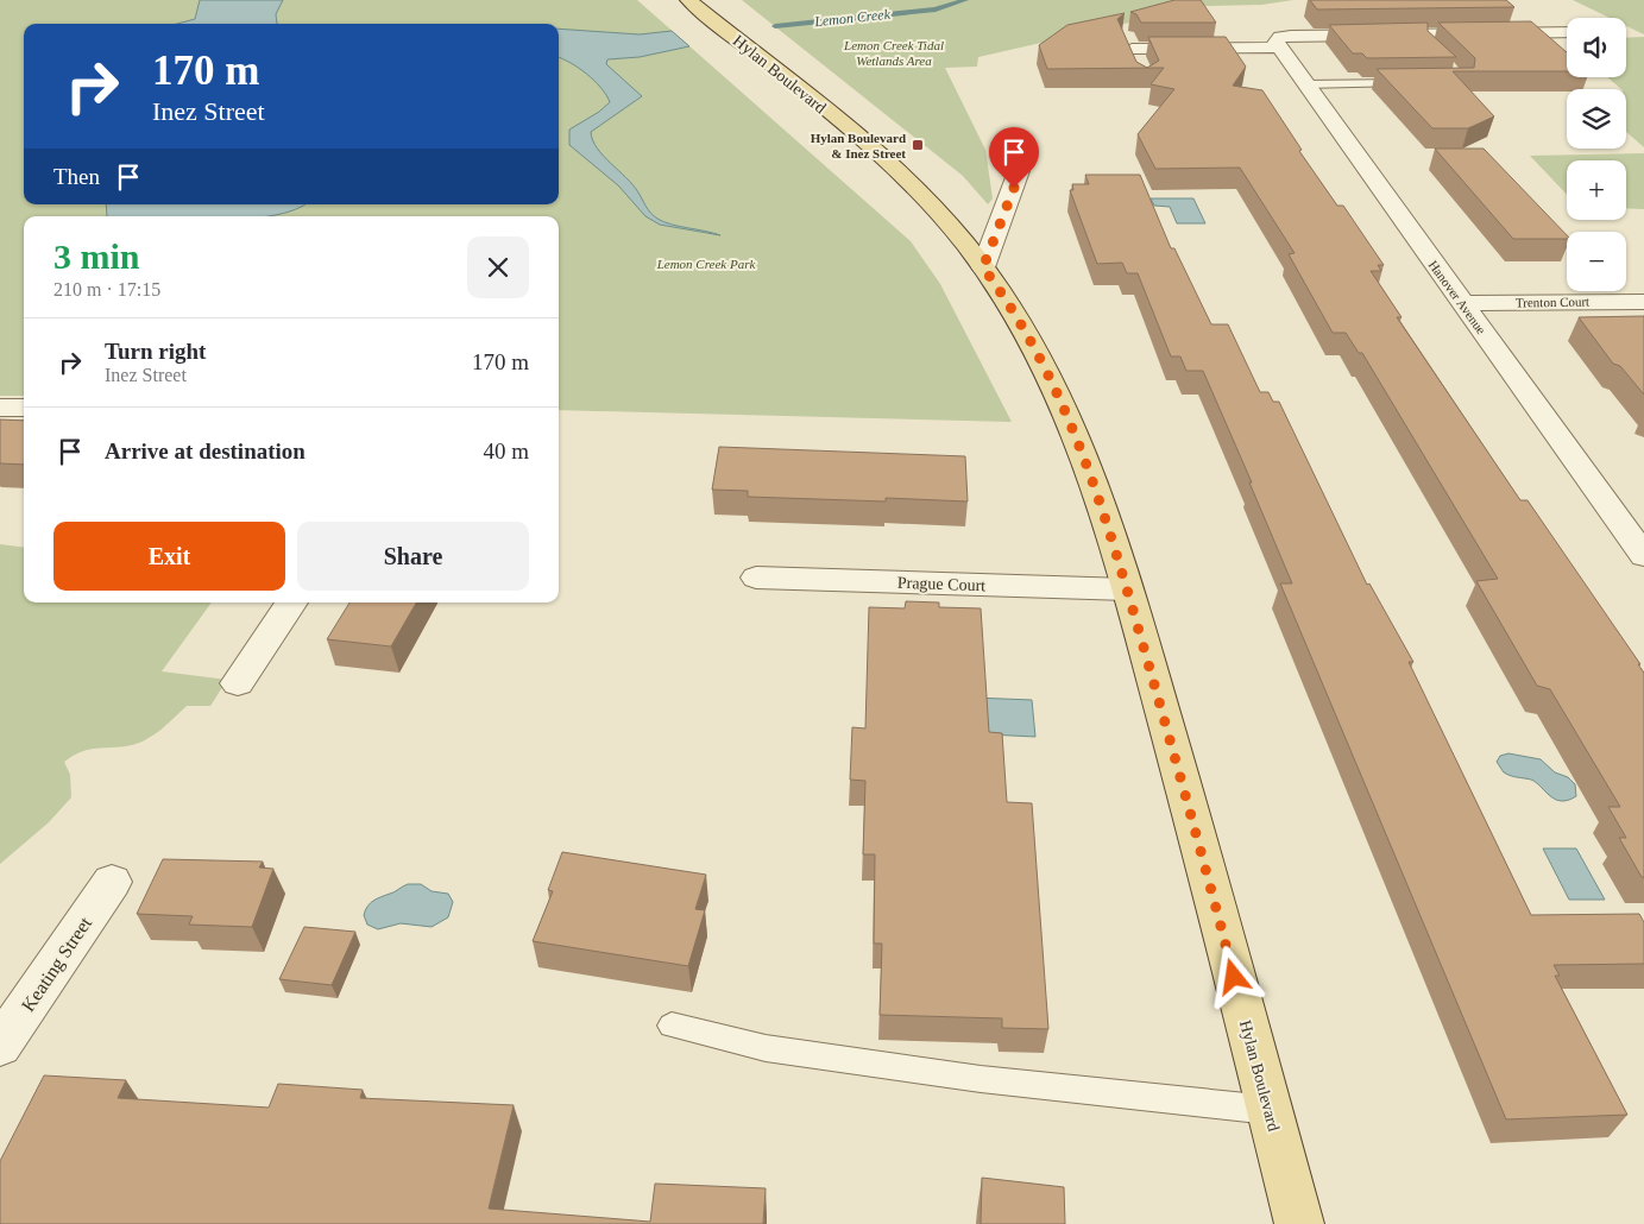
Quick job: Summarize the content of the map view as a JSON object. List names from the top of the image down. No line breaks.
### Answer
{"streets":{"main road":["Hylan Boulevard"],"street":["Hanover Avenue","Trenton Court","Prague Court","Keating Street"]},"crossings":[["Hylan Boulevard","Prague Court"],["Hanover Avenue","Trenton Court"]],"water":["Lemon Creek"],"parks":["Lemon Creek Tidal Wetlands Area","Lemon Creek Park"],"places":{"transit":["Hylan Boulevard & Inez Street"]},"page":{"map_buttons":["+","−"],"turn":["170 m","Inez Street"],"then":"Then","heading":["3 min","210 m · 17:15"],"list":[{"name":"Turn right","note":"Inez Street","value":"170 m"},{"name":"Arrive at destination","value":"40 m"}],"buttons":["Exit","Share"]}}
